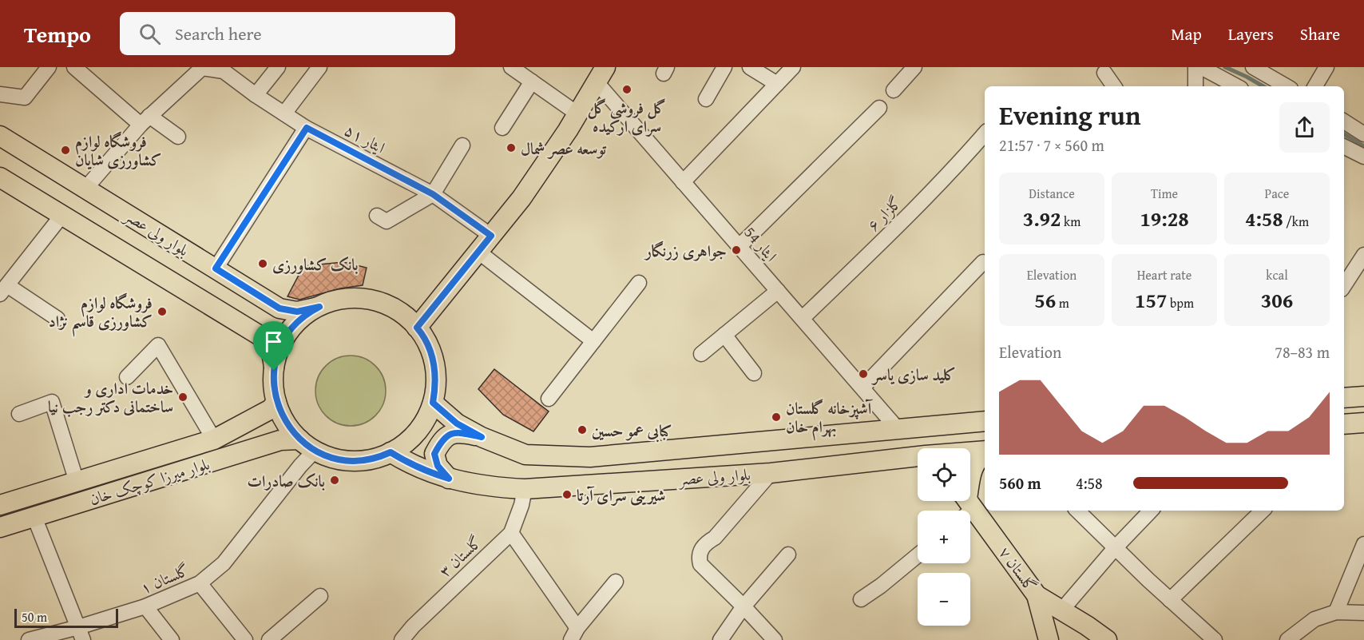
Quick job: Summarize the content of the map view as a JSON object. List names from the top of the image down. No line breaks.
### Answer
{"streets":{"main road":["بلوار ولی عصر","بلوار میرزا کوچک خان","گلستان ۷"],"street":["ایثار ۵۱","گلزار ۶","ایثار 54","گلستان ۳","گلستان ۱"]},"crossings":[["گلزار ۶","ایثار 54"],["بلوار ولی عصر","ایثار 54"],["بلوار ولی عصر","بلوار میرزا کوچک خان"],["بلوار ولی عصر","گلستان ۳"],["بلوار ولی عصر","گلستان ۱"],["بلوار میرزا کوچک خان","گلستان ۱"]],"places":["گل فروشی گل سرای ارکیده","توسعه عصر شمال","فروشگاه لوازم کشاورزی شایان","جواهری زرنگار","بانک کشاورزی","فروشگاه لوازم کشاورزی قاسم نژاد","کلید سازی یاسر","خدمات اداری و ساختمانی دکتر رجب نیا","آشپزخانه گلستان بهرام خان","کبابی عمو حسین","بانک صادرات","شیرینی سرای آرتا"],"scale_bar":"50 m","page":{"header":"Tempo","search":"Search here","nav":["Map","Layers","Share"],"heading":["Evening run","21:57 · 7 × 560 m"],"stats":[["Distance","3.92 km"],["Time","19:28"],["Pace","4:58 /km"],["Elevation","56 m"],["Heart rate","157 bpm"],["kcal","306"]],"chart":["Elevation","78–83 m"],"map_buttons":["+","−"],"list":[{"name":"560 m","note":"4:58"}],"scale":"50 m"}}
